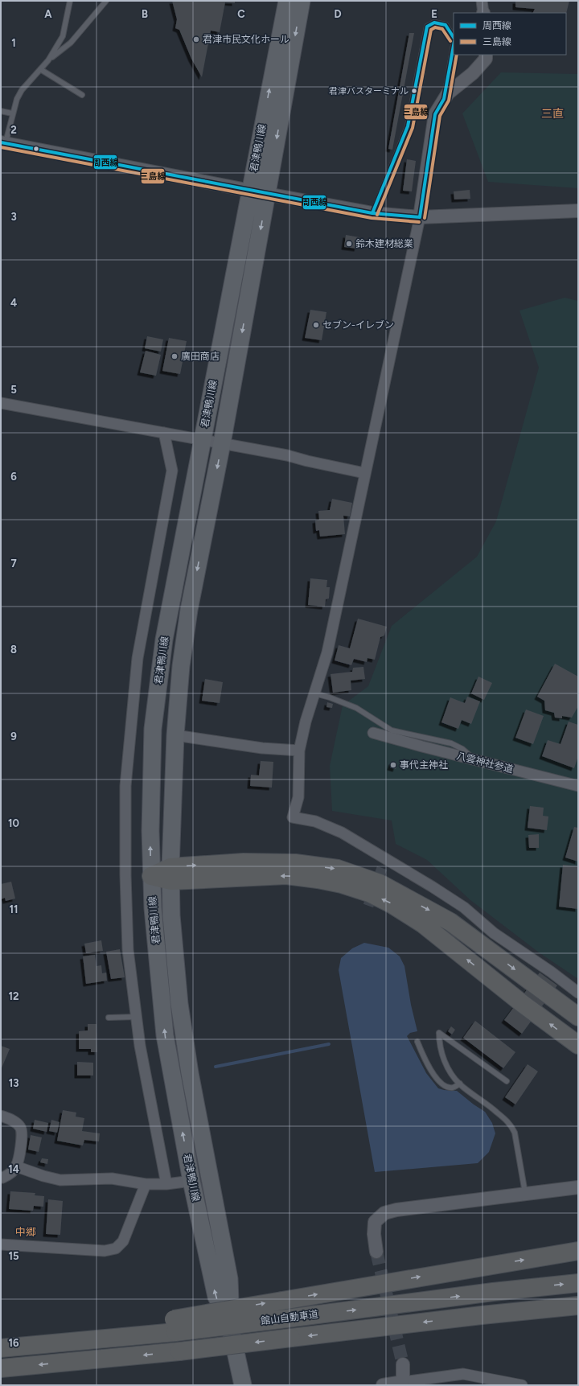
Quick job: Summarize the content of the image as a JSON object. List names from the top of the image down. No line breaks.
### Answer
{"streets":{"highway":["館山自動車道"],"main road":["君津鴨川線"],"street":["八雲神社参道"]},"districts":["三直","中郷"],"places":["君津市民文化ホール","君津バスターミナル","鈴木建材総業","セブン-イレブン","廣田商店","事代主神社"],"lines":["transit line 周西線","transit line 三島線"],"legend":["周西線","三島線"],"grid":{"columns":["A","B","C","D","E"],"rows":["1","2","3","4","5","6","7","8","9","10","11","12","13","14","15","16"]}}
